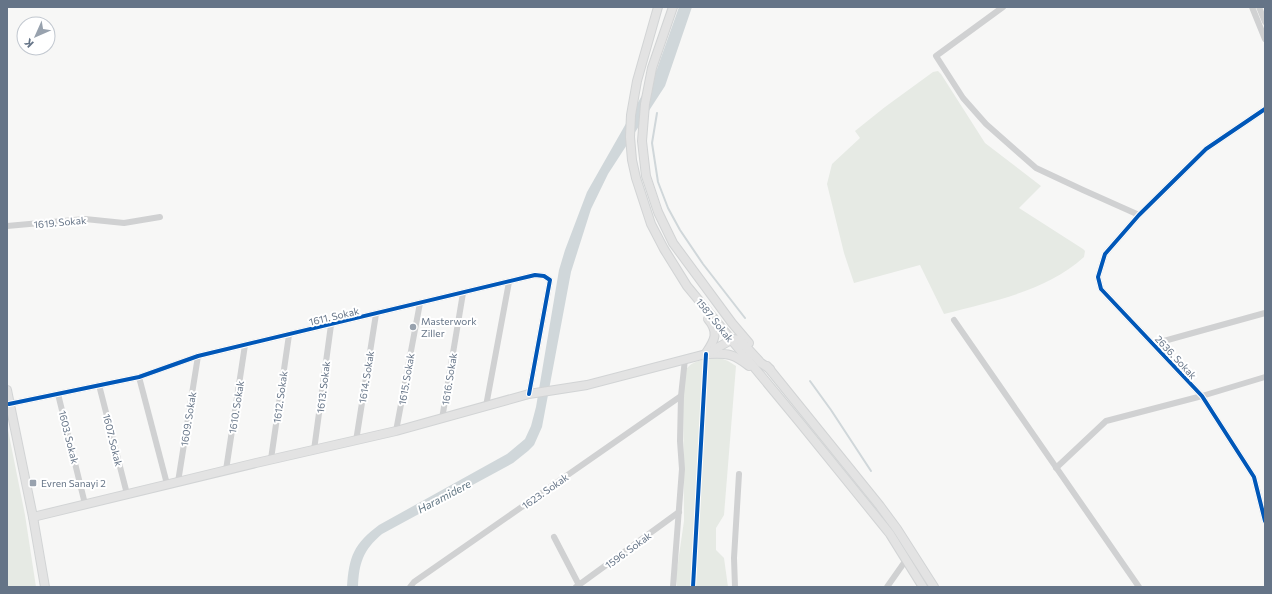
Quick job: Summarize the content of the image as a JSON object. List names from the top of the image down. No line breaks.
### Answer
{"streets":{"main road":["1587. Sokak"],"street":["1619. Sokak","1611. Sokak","2636. Sokak","1614. Sokak","1615. Sokak","1616. Sokak","1613. Sokak","1612. Sokak","1610. Sokak","1609. Sokak","1603. Sokak","1607. Sokak","1623. Sokak","1596. Sokak"]},"crossings":[["1611. Sokak","1614. Sokak"],["1611. Sokak","1615. Sokak"],["1611. Sokak","1616. Sokak"],["1611. Sokak","1613. Sokak"],["1611. Sokak","1612. Sokak"],["1611. Sokak","1610. Sokak"],["1611. Sokak","1609. Sokak"],["1611. Sokak","1603. Sokak"],["1611. Sokak","1607. Sokak"]],"water":["Haramidere"],"places":{"other":["Masterwork Ziller"],"transit":["Evren Sanayi 2"]},"north":"bottom left"}
